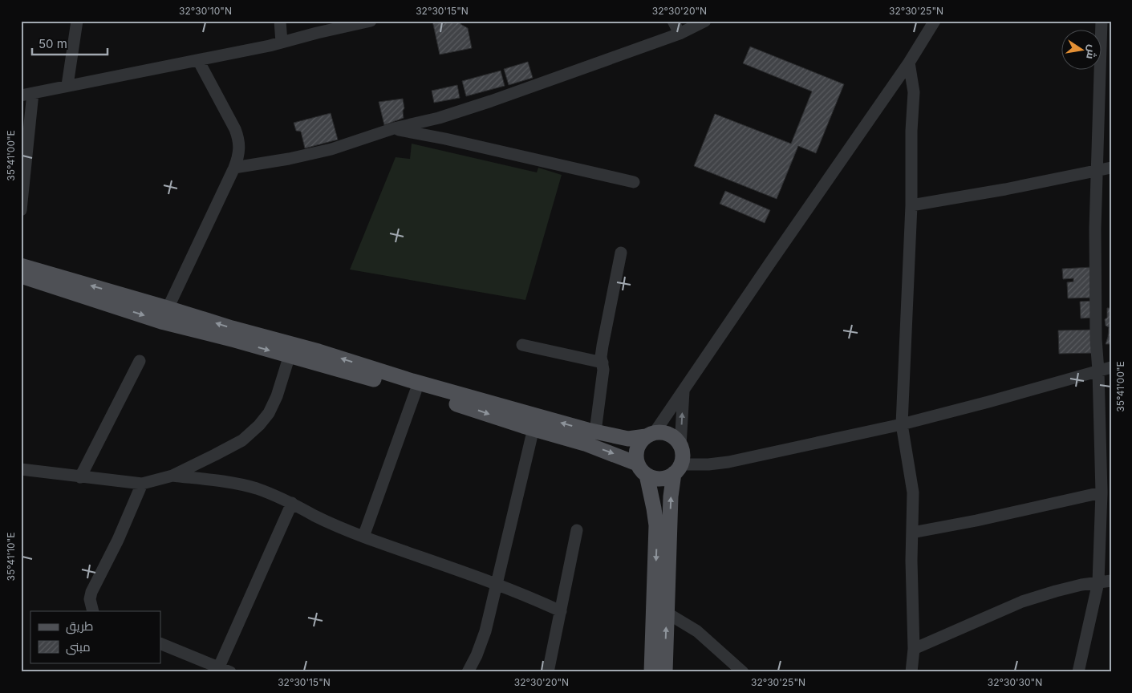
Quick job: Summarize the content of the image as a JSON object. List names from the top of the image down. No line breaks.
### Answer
{"legend":["طريق","مبنى"],"scale_bar":"50 m","north":"right","coordinates":["32°30'10\"N","32°30'15\"N","32°30'20\"N","32°30'25\"N","35°41'00\"E","35°41'10\"E","32°30'30\"N"]}
